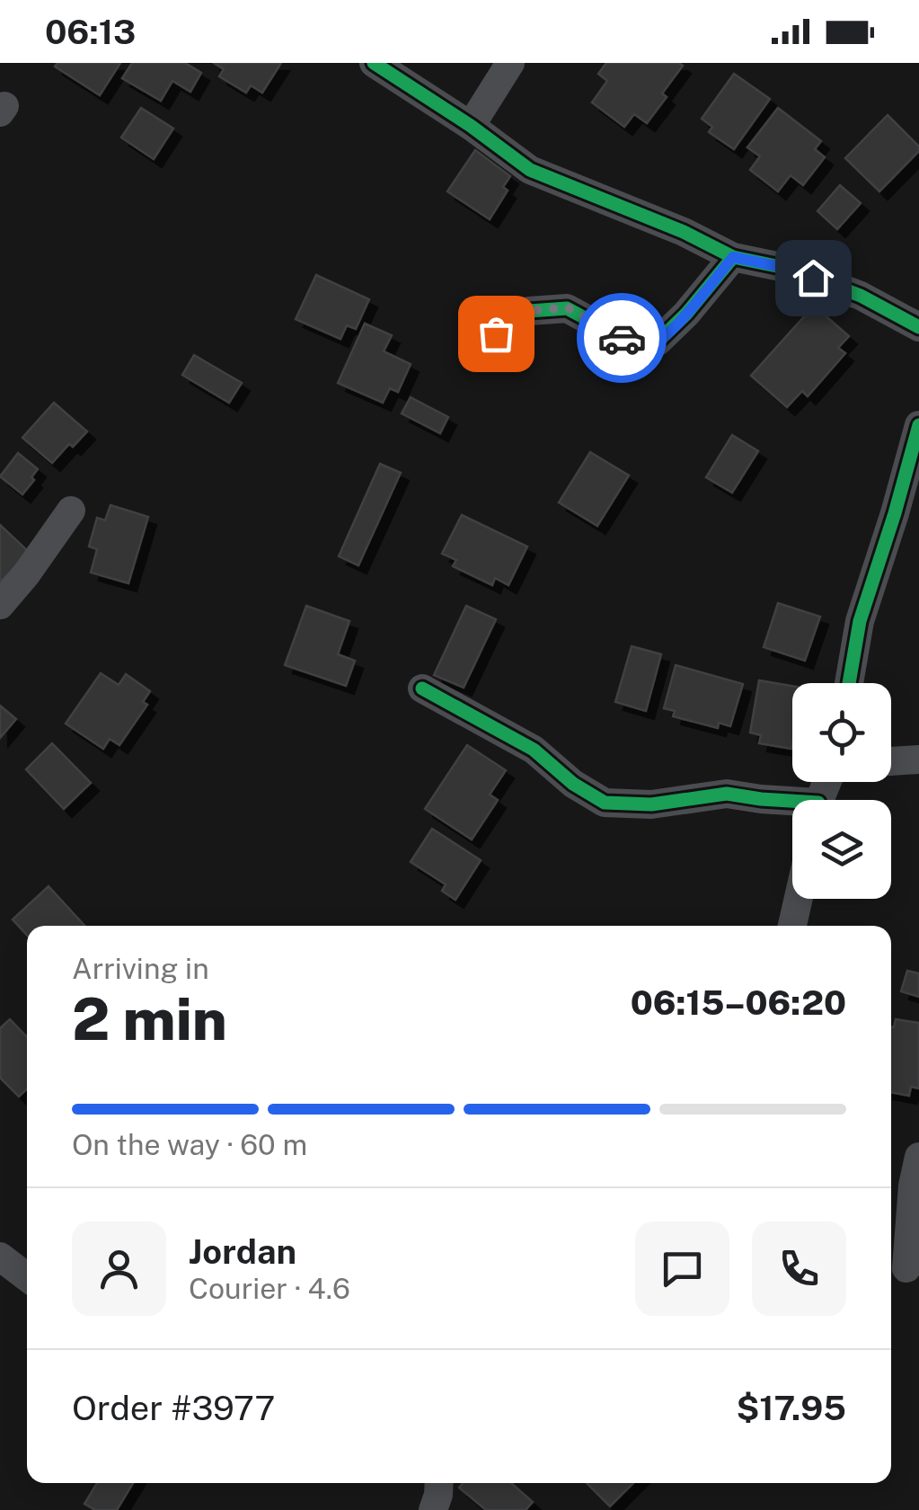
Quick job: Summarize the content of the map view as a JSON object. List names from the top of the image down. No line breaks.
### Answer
{"page":{"status":"06:13","heading":["2 min","Arriving in","06:15–06:20"],"panel":["Jordan","Courier · 4.6","Order #3977","$17.95"],"bar":"On the way · 60 m"}}
